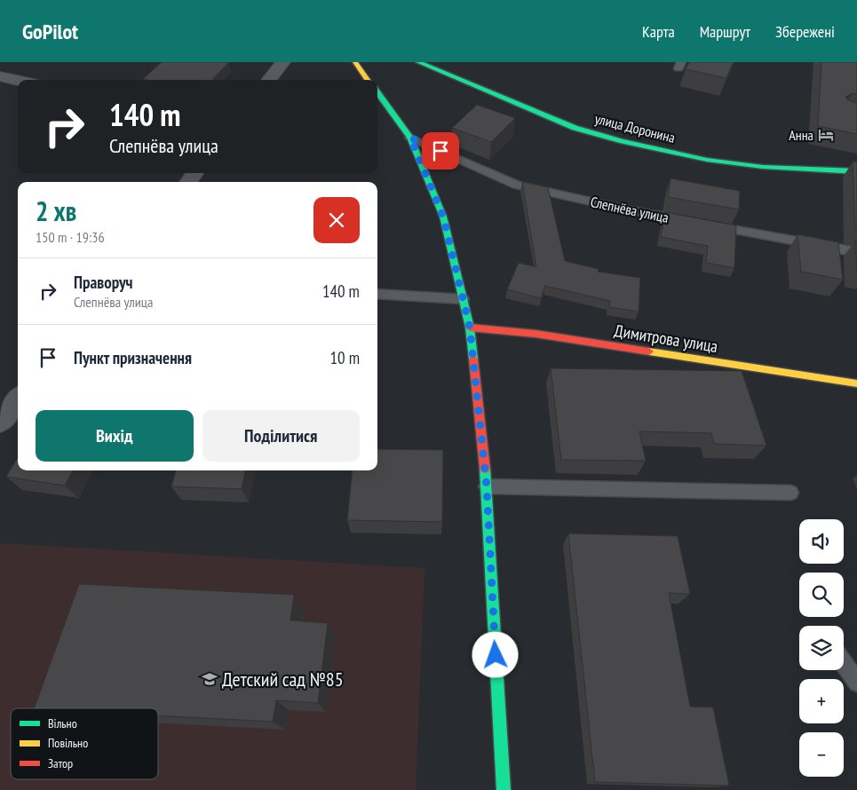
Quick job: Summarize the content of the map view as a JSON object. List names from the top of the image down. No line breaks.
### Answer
{"streets":{"street":["улица Доронина","Димитрова улица"],"lane":["Слепнёва улица"]},"places":{"hotel":["Анна"],"school or university":["Детский сад №85"]},"legend":["Вільно","Повільно","Затор"],"page":{"header":"GoPilot","nav":["Карта","Маршрут","Збережені"],"turn":["140 m","Слепнёва улица"],"heading":["2 хв","150 m · 19:36"],"list":[{"name":"Праворуч","note":"Слепнёва улица","value":"140 m"},{"name":"Пункт призначення","value":"10 m"}],"buttons":["Вихід","Поділитися"],"map_buttons":["+","−"]}}
